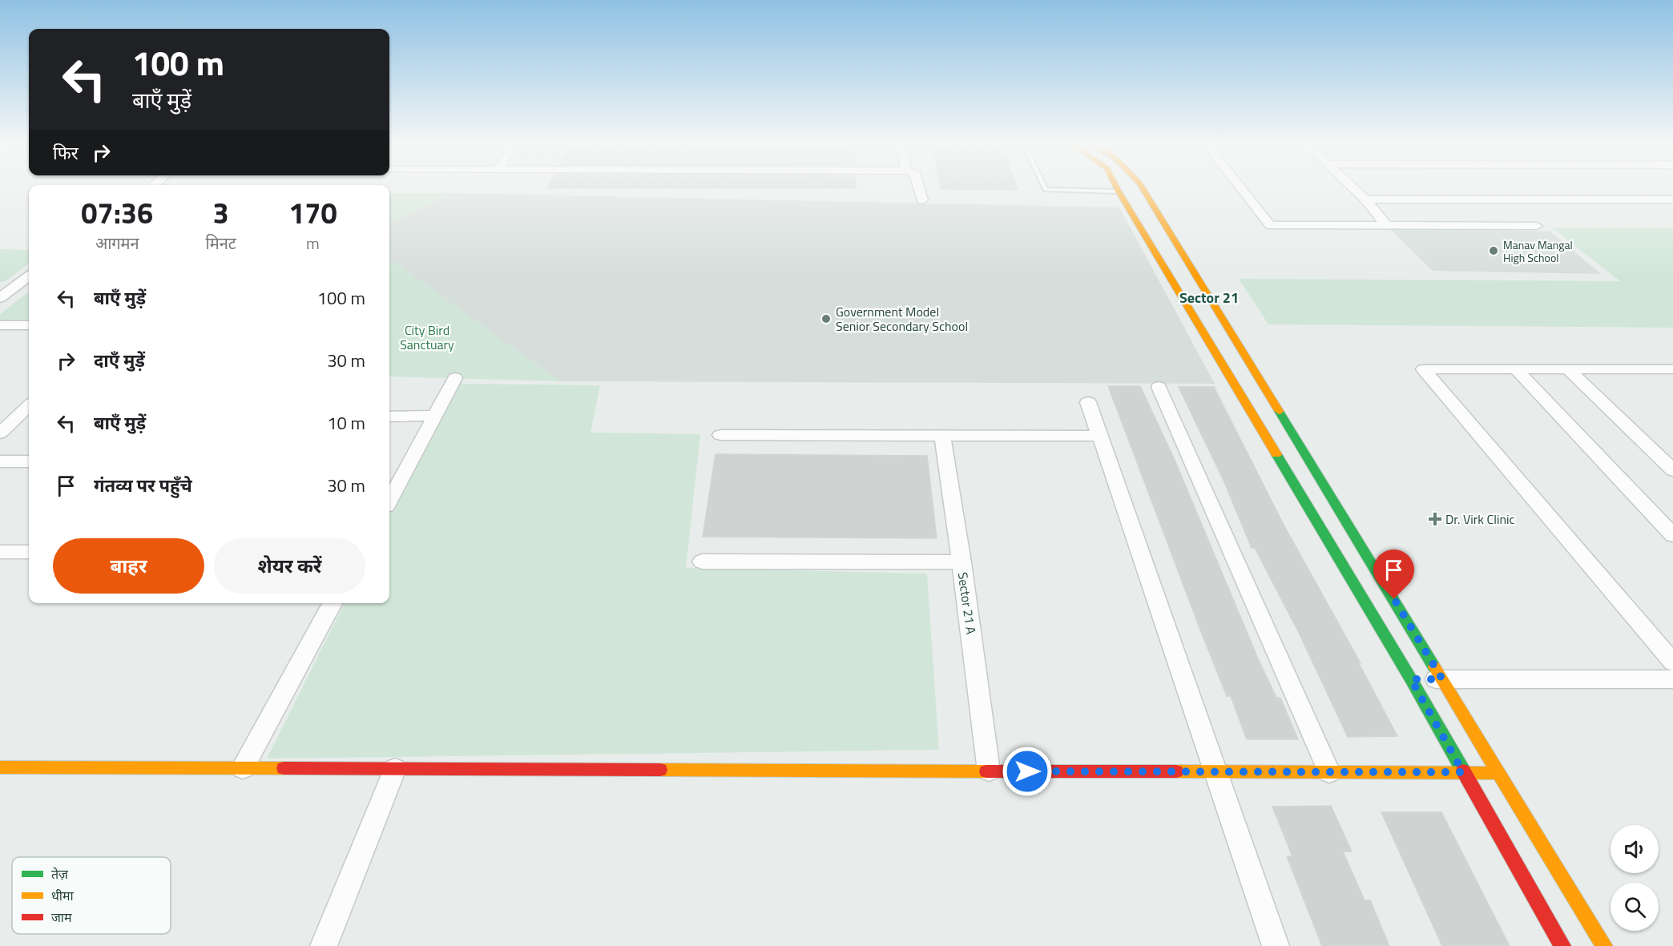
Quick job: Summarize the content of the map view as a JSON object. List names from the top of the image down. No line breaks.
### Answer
{"streets":{"street":["Sector 21 A"]},"districts":["Sector 21"],"parks":["City Bird Sanctuary"],"places":{"other":["Manav Mangal High School","Government Model Senior Secondary School"],"health":["Dr. Virk Clinic"]},"legend":["तेज़","धीमा","जाम"],"page":{"turn":["100 m","बाएँ मुड़ें"],"then":"फिर","eta":["07:36","आगमन","3","मिनट","170","m"],"list":[{"name":"बाएँ मुड़ें","value":"100 m"},{"name":"दाएँ मुड़ें","value":"30 m"},{"name":"बाएँ मुड़ें","value":"10 m"},{"name":"गंतव्य पर पहुँचे","value":"30 m"}],"buttons":["बाहर","शेयर करें"]}}
